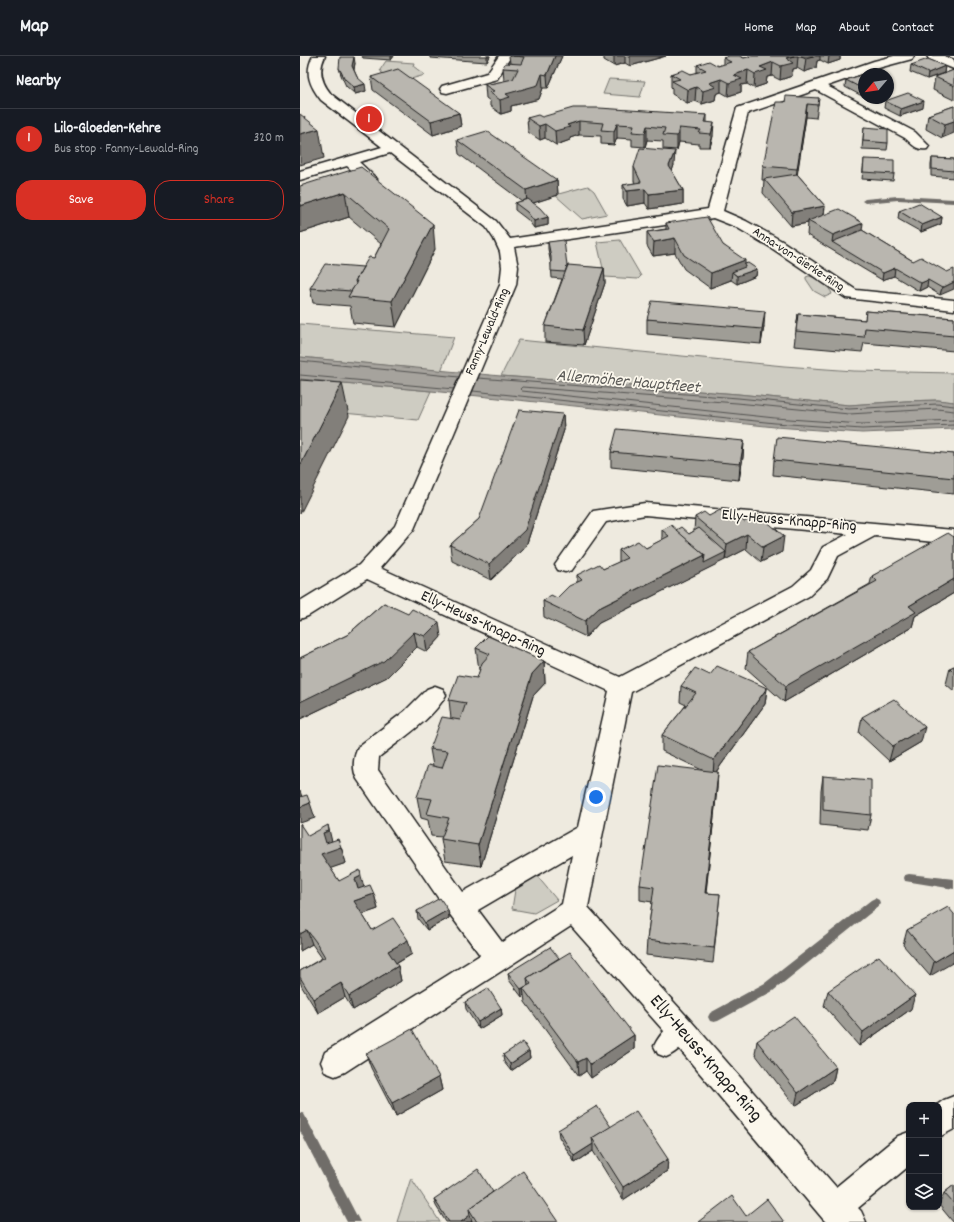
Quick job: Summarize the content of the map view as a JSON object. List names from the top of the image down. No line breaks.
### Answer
{"streets":{"street":["Anna-von-Gierke-Ring","Fanny-Lewald-Ring","Elly-Heuss-Knapp-Ring"]},"crossings":[["Anna-von-Gierke-Ring","Fanny-Lewald-Ring"],["Fanny-Lewald-Ring","Elly-Heuss-Knapp-Ring"]],"water":["Allermöher Hauptfleet"],"north":"bottom left","page":{"header":"Map","nav":["Home","Map","About","Contact"],"heading":"Nearby","pins":"1","list":[{"mark":"1","name":"Lilo-Gloeden-Kehre","note":"Bus stop · Fanny-Lewald-Ring","value":"320 m"}],"buttons":["Save","Share"],"map_buttons":["+","−"]}}
